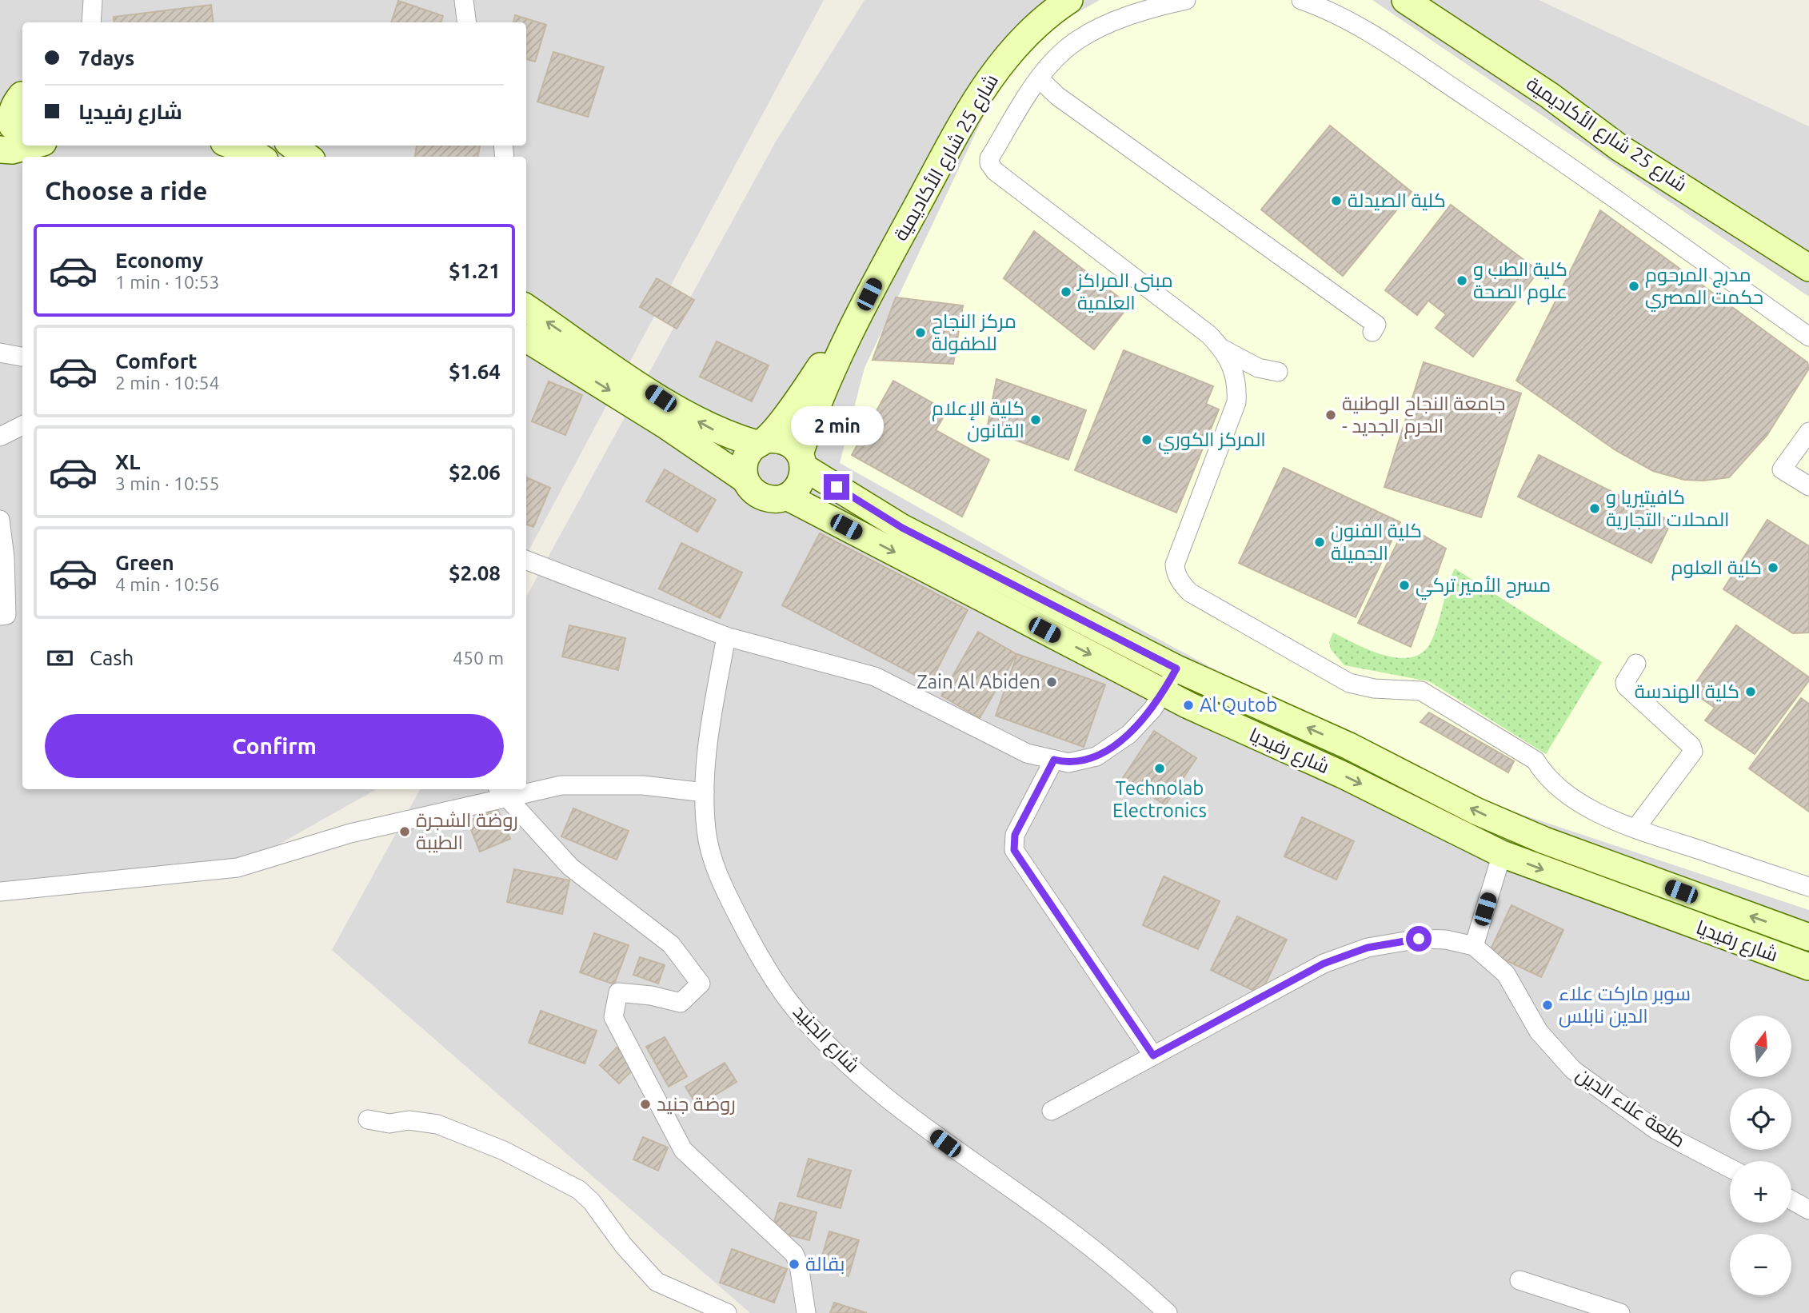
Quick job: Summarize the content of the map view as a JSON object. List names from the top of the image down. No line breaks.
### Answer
{"streets":{"main road":["شارع 25 شارع الأكاديمية","شارع رفيديا"],"street":["شارع الجنيد","طلعة علاء الدين"]},"places":["كلية الصيدلة","كلية الطب و علوم الصحة","مدرج المرحوم حكمت المصري","مبنى المراكز العلمية","مركز النجاح للطفولة","جامعة النجاح الوطنية - الحرم الجديد","كلية الإعلام القانون","المركز الكوري","كافيتيريا و المحلات التجارية","كلية الفنون الجميلة","كلية العلوم","مسرح الأمير تركي","Zain Al Abiden","كلية الهندسة","Al Qutob","Technolab Electronics","روضة الشجرة الطيبة","سوبر ماركت علاء الدين نابلس","روضة جنيد","بقالة"],"north":"top","page":{"banner":["7days","شارع رفيديا"],"heading":"Choose a ride","list":[{"name":"Economy","note":"1 min · 10:53","value":"$1.21"},{"name":"Comfort","note":"2 min · 10:54","value":"$1.64"},{"name":"XL","note":"3 min · 10:55","value":"$2.06"},{"name":"Green","note":"4 min · 10:56","value":"$2.08"}],"bubble":"2 min","pay":["Cash","450 m"],"buttons":"Confirm","map_buttons":["+","−"]}}
